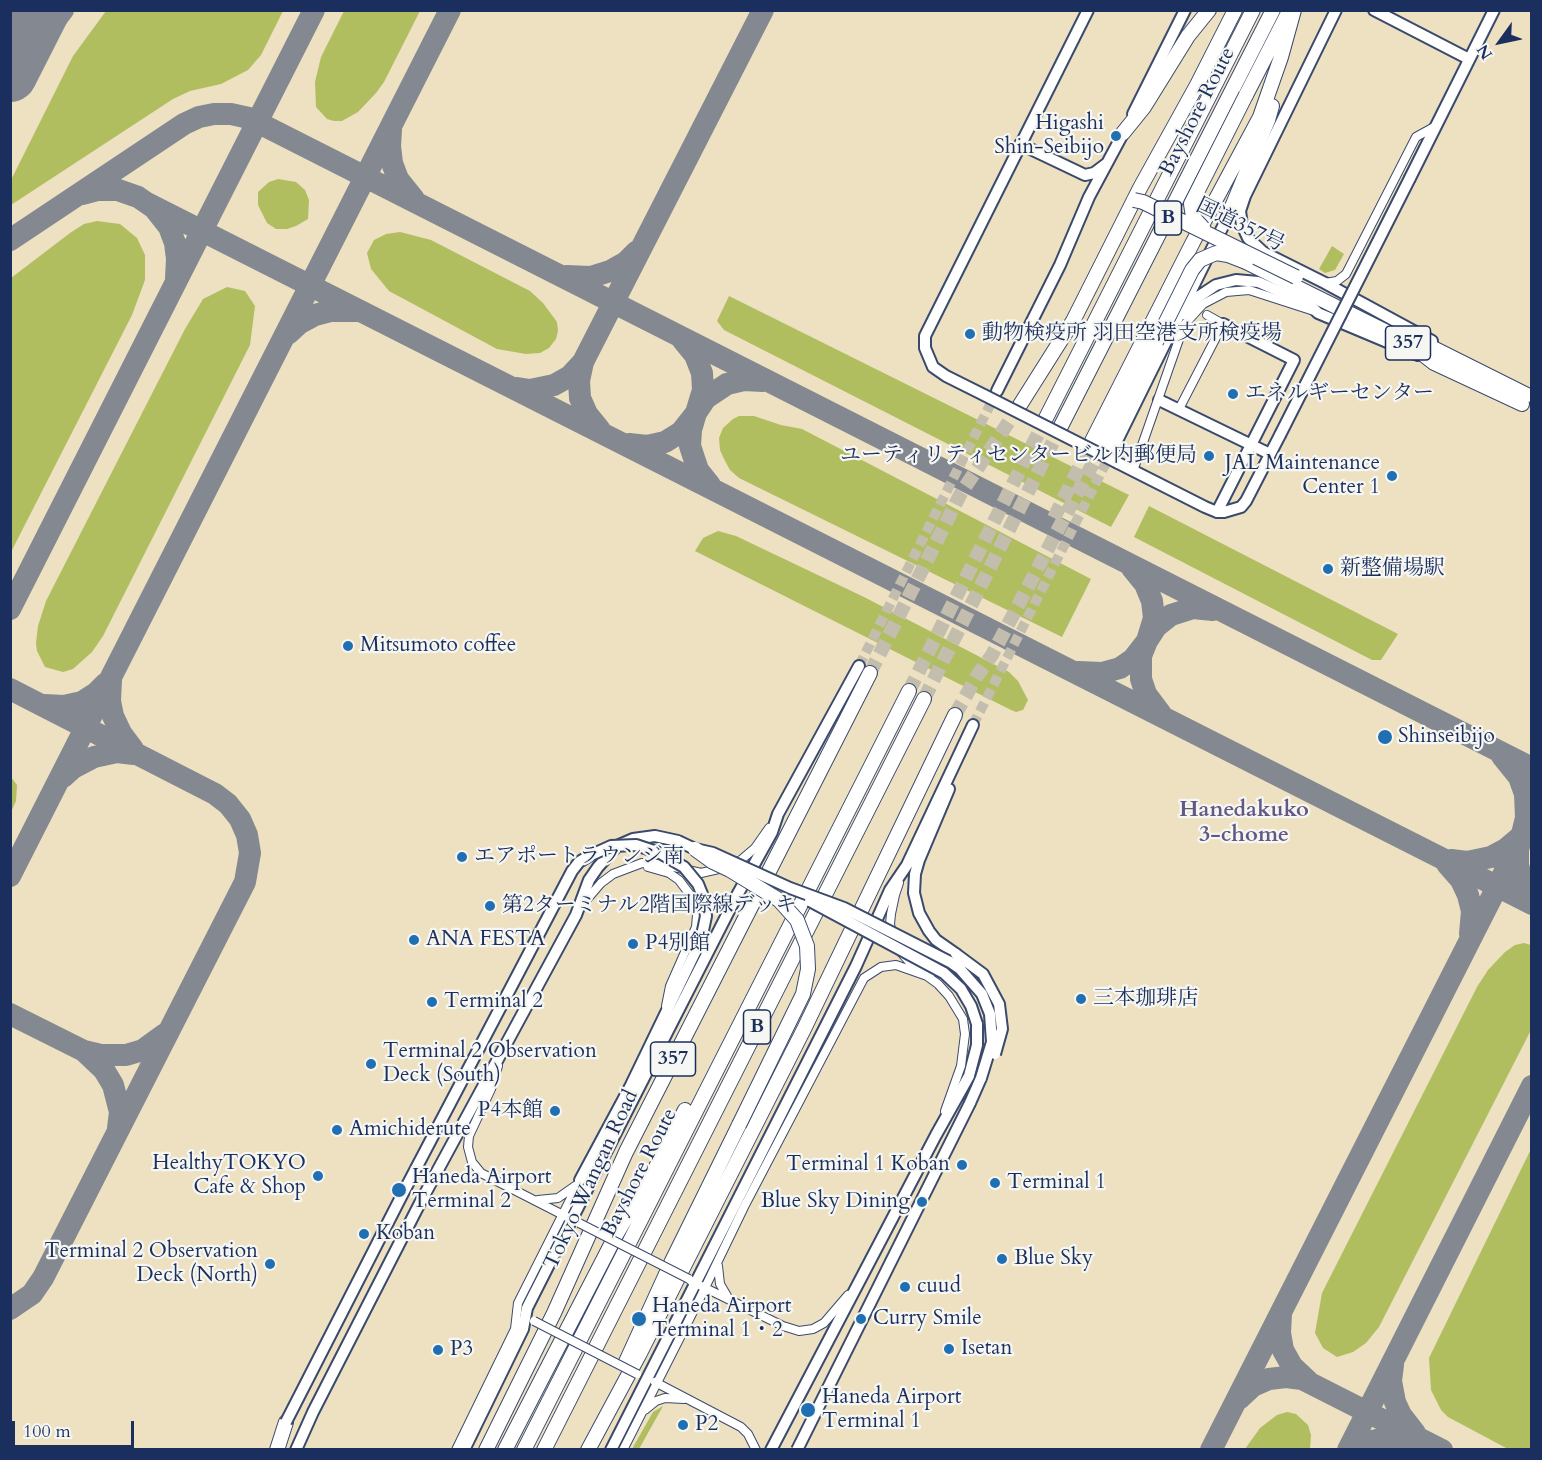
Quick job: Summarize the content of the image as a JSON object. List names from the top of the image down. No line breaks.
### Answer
{"streets":{"highway":["Bayshore Route","B","国道357号","357","Tokyo Wangan Road"]},"crossings":[["国道357号","357"]],"districts":["Hanedakuko 3-chome"],"places":["Higashi Shin-Seibijo","動物検疫所 羽田空港支所検疫場","エネルギーセンター","ユーティリティセンタービル内郵便局","JAL Maintenance Center 1","新整備場駅","Mitsumoto coffee","Shinseibijo","エアポートラウンジ南","第2ターミナル2階国際線デッキ","ANA FESTA","P4別館","三本珈琲店","Terminal 2","Terminal 2 Observation Deck (South)","P4本館","Amichiderute","Terminal 1 Koban","HealthyTOKYO Cafe & Shop","Terminal 1","Haneda Airport Terminal 2","Blue Sky Dining","Koban","Blue Sky","Terminal 2 Observation Deck (North)","cuud","Haneda Airport Terminal 1・2","Curry Smile","Isetan","P3","Haneda Airport Terminal 1","P2"],"scale_bar":"100 m","north":"bottom left"}
